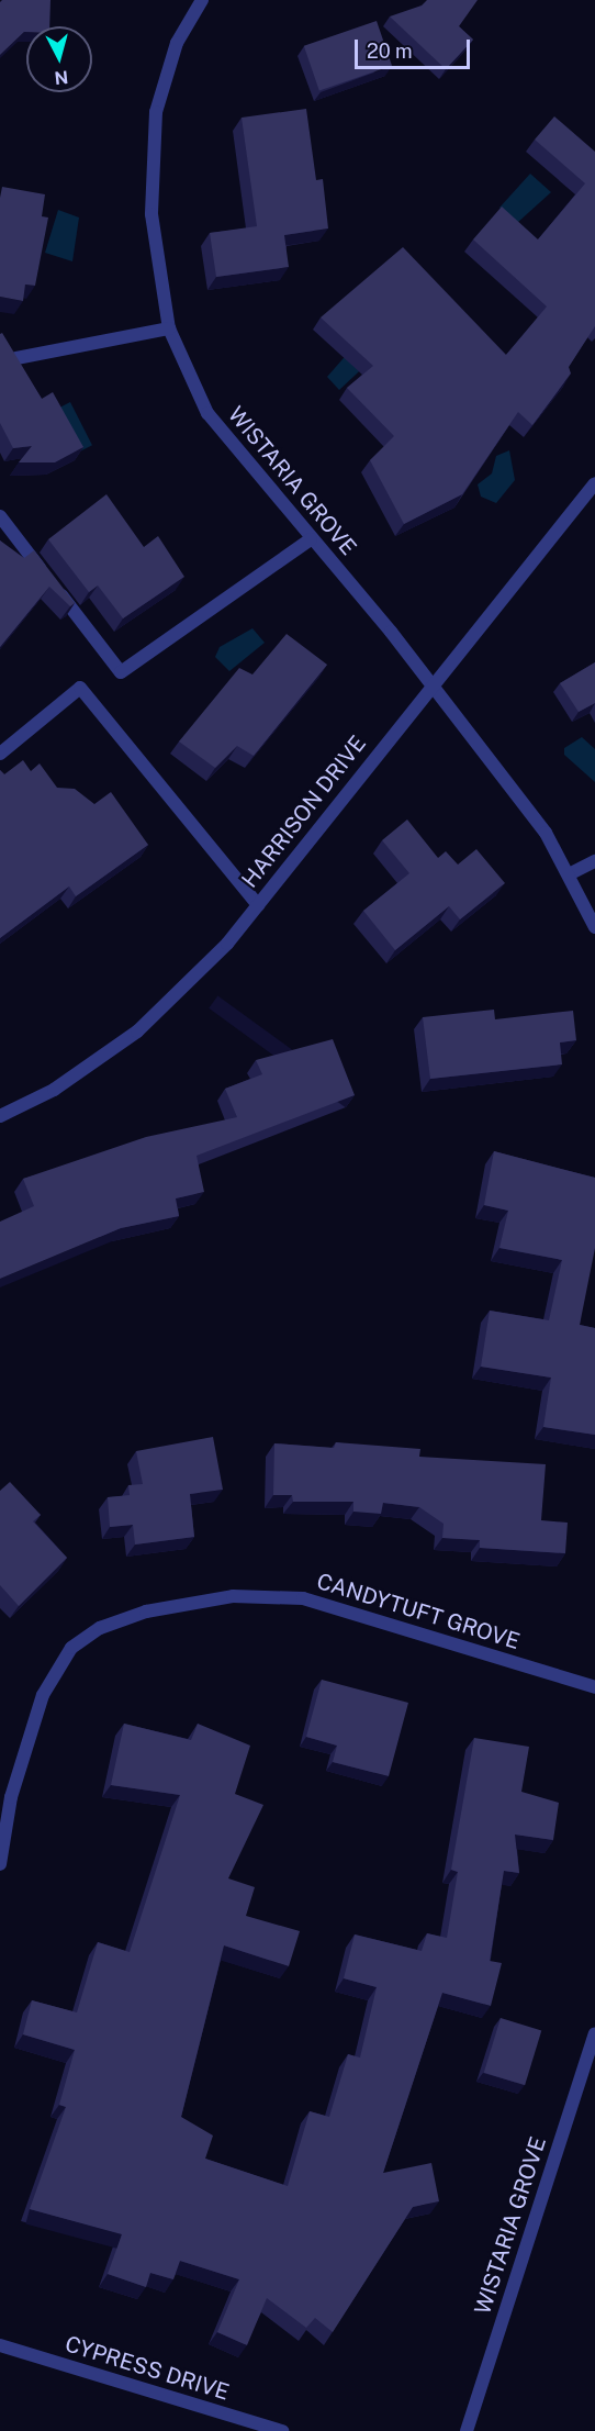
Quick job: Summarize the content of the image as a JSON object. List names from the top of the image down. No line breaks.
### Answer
{"streets":{"street":["WISTARIA GROVE","HARRISON DRIVE","CANDYTUFT GROVE","CYPRESS DRIVE"]},"crossings":[["WISTARIA GROVE","HARRISON DRIVE"]],"scale_bar":"20 m","north":"bottom"}
